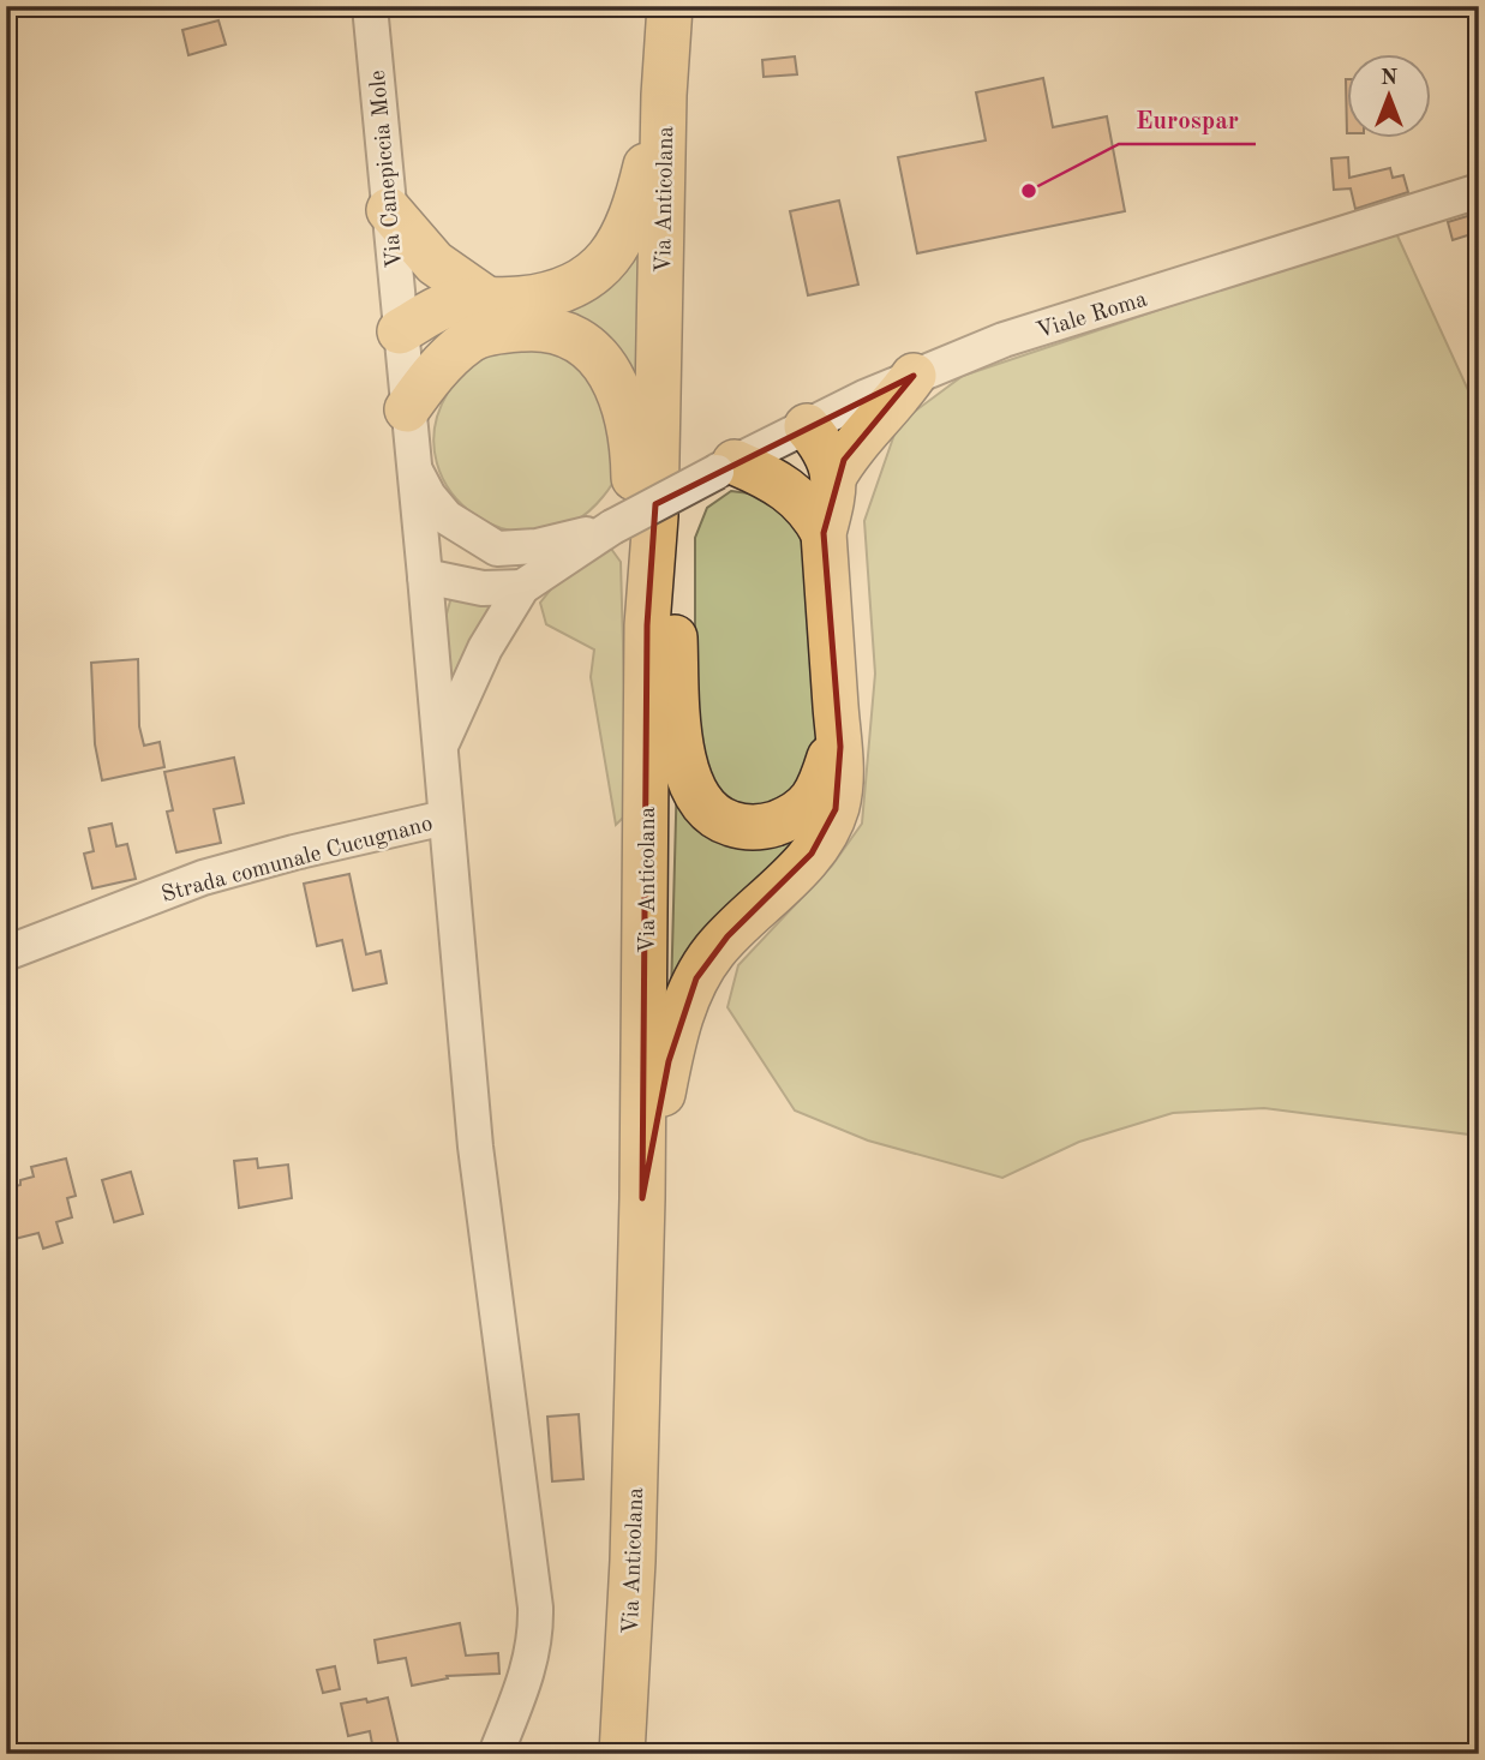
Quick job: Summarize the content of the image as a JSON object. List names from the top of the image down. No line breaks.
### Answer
{"streets":{"main road":["Via Anticolana"],"street":["Via Canepiccia Mole","Viale Roma","Strada comunale Cucugnano"]},"crossings":[["Via Canepiccia Mole","Strada comunale Cucugnano"]],"places":["Eurospar"],"north":"top"}
